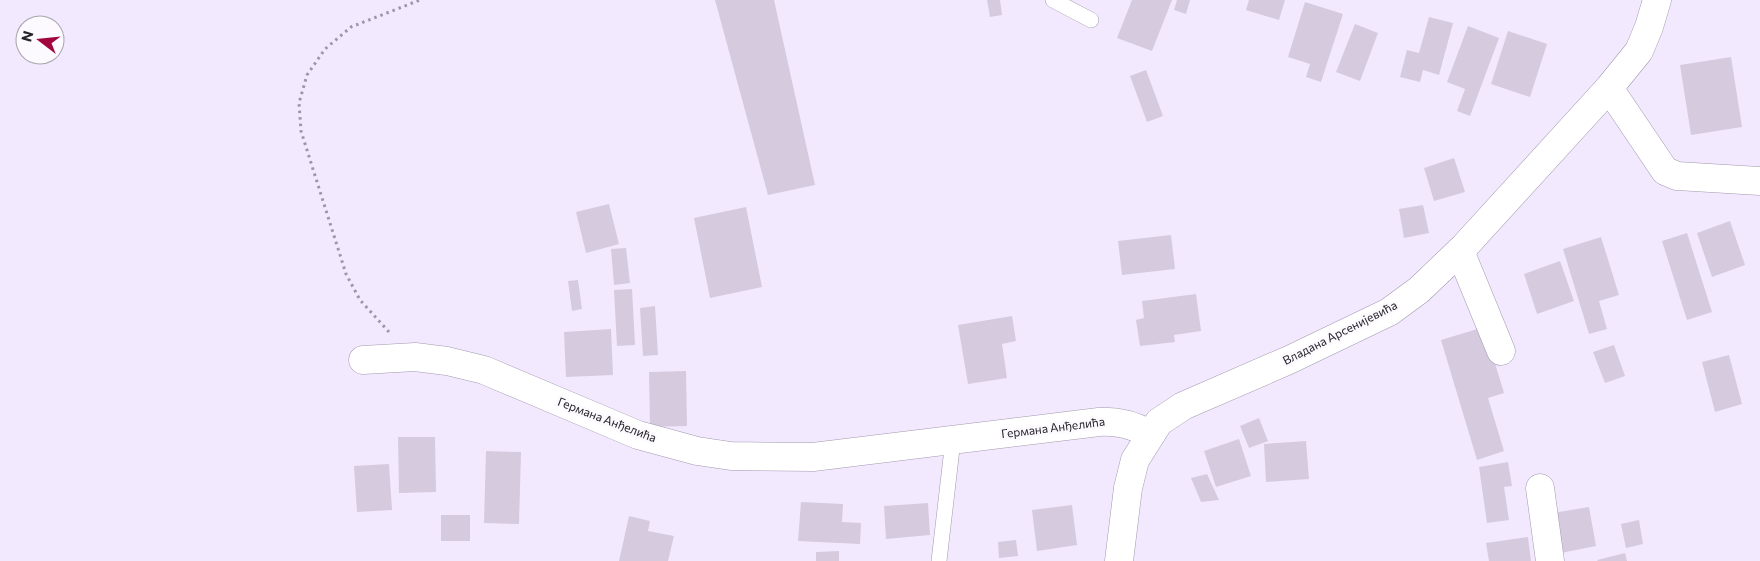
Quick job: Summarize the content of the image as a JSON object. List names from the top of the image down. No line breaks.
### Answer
{"streets":{"street":["Владана Арсенијевића","Германа Анђелића"]},"crossings":[["Владана Арсенијевића","Германа Анђелића"]],"north":"left"}
